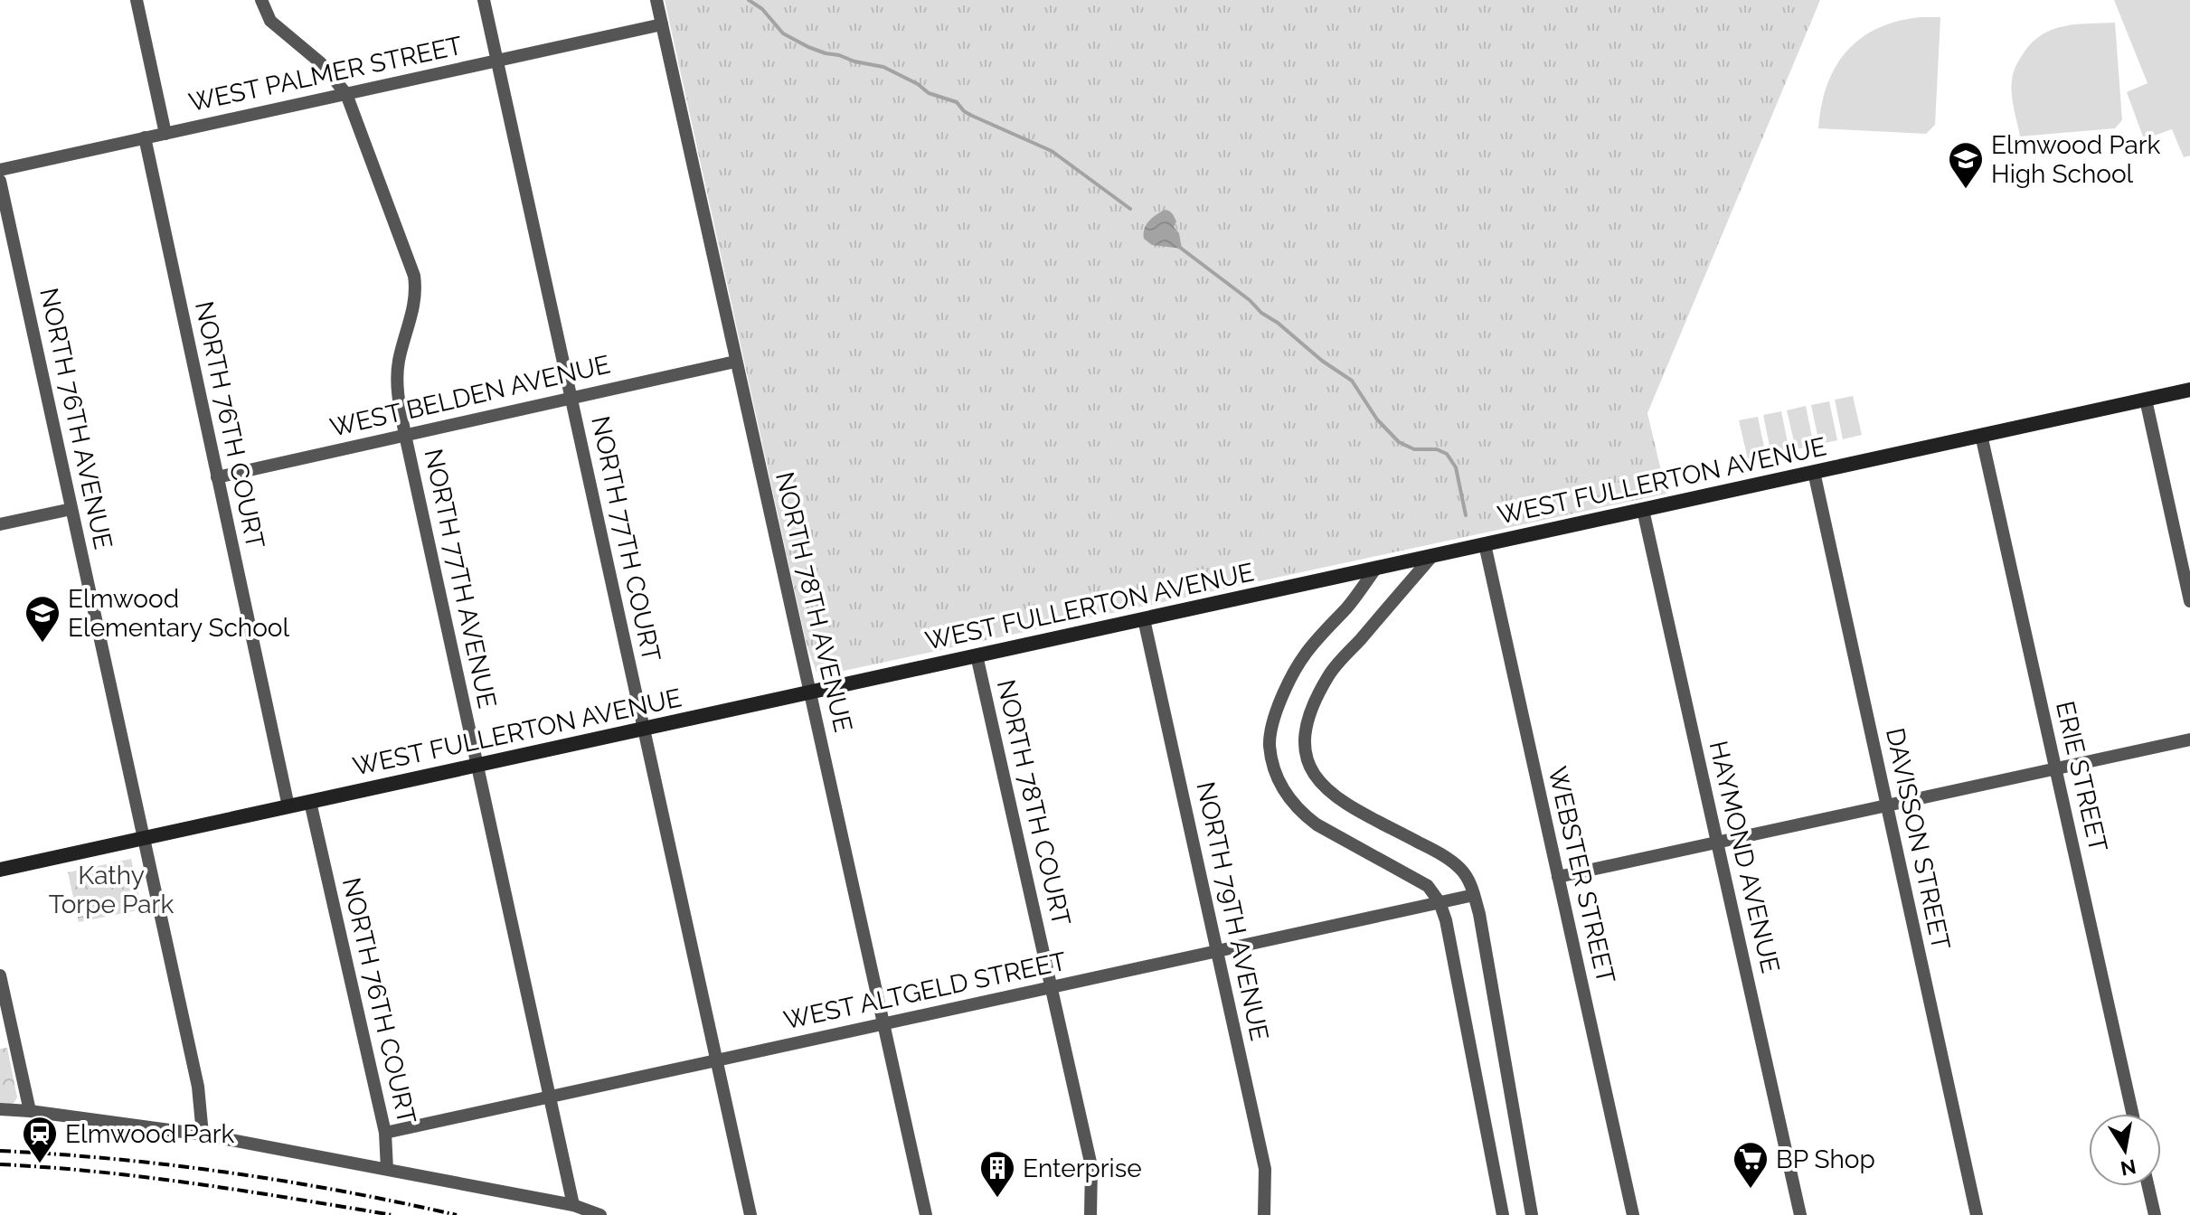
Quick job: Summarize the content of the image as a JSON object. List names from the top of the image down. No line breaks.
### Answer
{"streets":{"street":["WEST PALMER STREET","WEST BELDEN AVENUE","NORTH 76TH AVENUE","NORTH 76TH COURT","WEST FULLERTON AVENUE","NORTH 77TH COURT","NORTH 77TH AVENUE","NORTH 78TH AVENUE","ERIE STREET","NORTH 78TH COURT","DAVISSON STREET","HAYMOND AVENUE","WEBSTER STREET","NORTH 79TH AVENUE","WEST ALTGELD STREET"]},"crossings":[["WEST PALMER STREET","NORTH 76TH COURT"],["WEST PALMER STREET","NORTH 77TH COURT"],["WEST PALMER STREET","NORTH 77TH AVENUE"],["WEST PALMER STREET","NORTH 78TH AVENUE"],["WEST BELDEN AVENUE","NORTH 76TH COURT"],["WEST BELDEN AVENUE","NORTH 77TH COURT"],["WEST BELDEN AVENUE","NORTH 77TH AVENUE"],["WEST BELDEN AVENUE","NORTH 78TH AVENUE"],["NORTH 76TH AVENUE","WEST FULLERTON AVENUE"],["NORTH 76TH COURT","WEST FULLERTON AVENUE"],["NORTH 76TH COURT","WEST ALTGELD STREET"],["WEST FULLERTON AVENUE","NORTH 77TH COURT"],["WEST FULLERTON AVENUE","NORTH 77TH AVENUE"],["WEST FULLERTON AVENUE","NORTH 78TH AVENUE"],["WEST FULLERTON AVENUE","ERIE STREET"],["WEST FULLERTON AVENUE","NORTH 78TH COURT"],["WEST FULLERTON AVENUE","DAVISSON STREET"],["WEST FULLERTON AVENUE","HAYMOND AVENUE"],["WEST FULLERTON AVENUE","WEBSTER STREET"],["WEST FULLERTON AVENUE","NORTH 79TH AVENUE"],["NORTH 77TH COURT","WEST ALTGELD STREET"],["NORTH 77TH AVENUE","WEST ALTGELD STREET"],["NORTH 78TH AVENUE","WEST ALTGELD STREET"],["NORTH 78TH COURT","WEST ALTGELD STREET"],["NORTH 79TH AVENUE","WEST ALTGELD STREET"]],"parks":["Kathy Torpe Park"],"places":{"school or university":["Elmwood Park High School","Elmwood Elementary School"],"station":["Elmwood Park"],"supermarket":["BP Shop"],"building":["Enterprise"]},"north":"bottom"}
